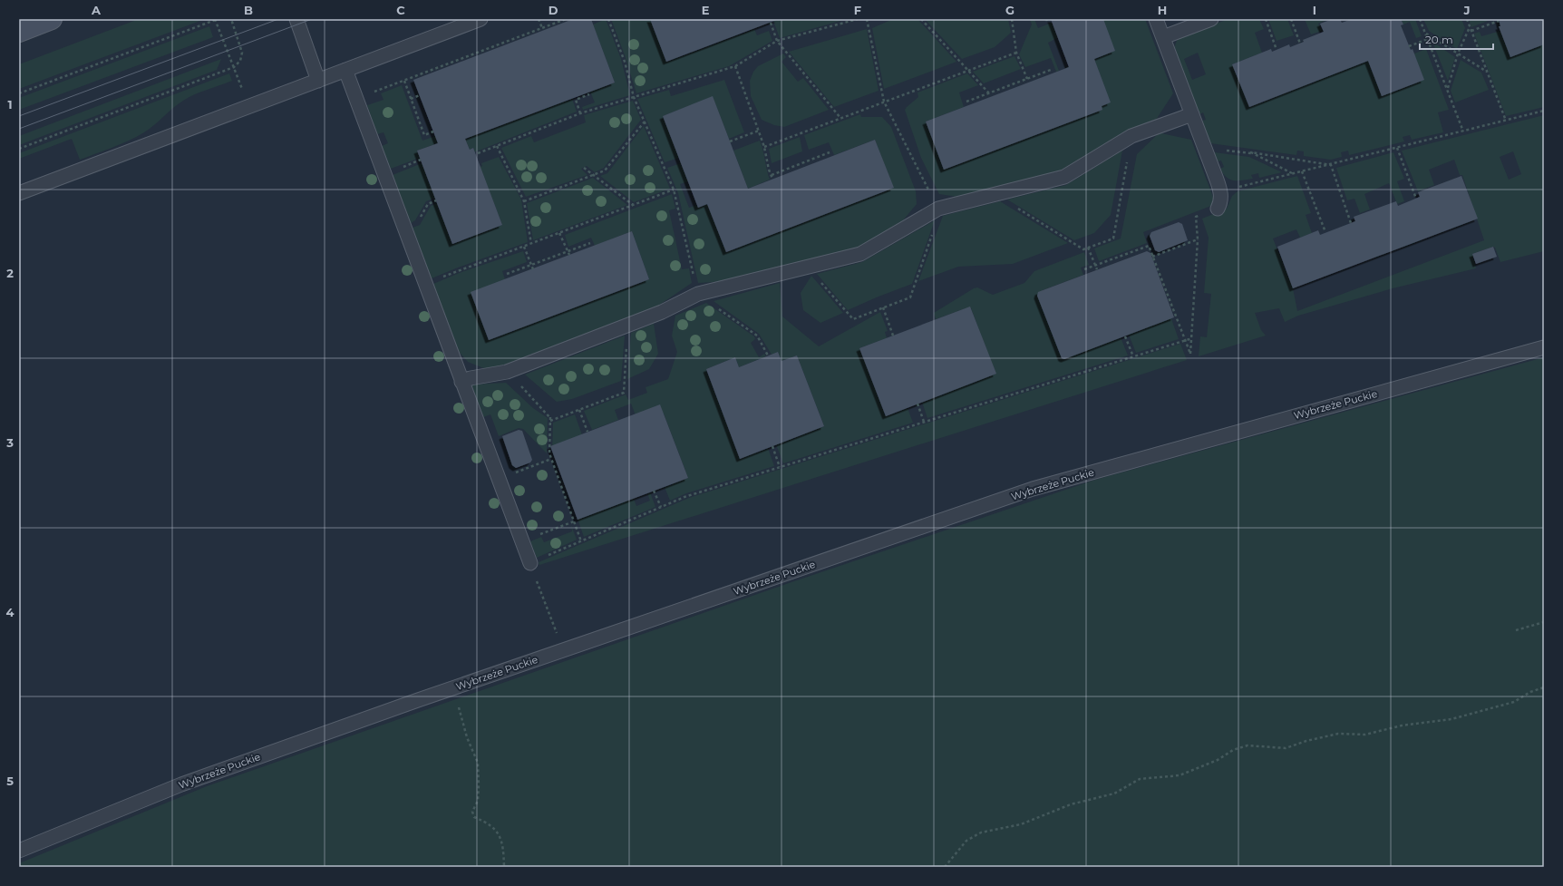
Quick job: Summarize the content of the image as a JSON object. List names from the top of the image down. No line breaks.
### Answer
{"streets":{"lane":["Wybrzeże Puckie"]},"scale_bar":"20 m","grid":{"columns":["A","B","C","D","E","F","G","H","I","J"],"rows":["1","2","3","4","5"]}}
